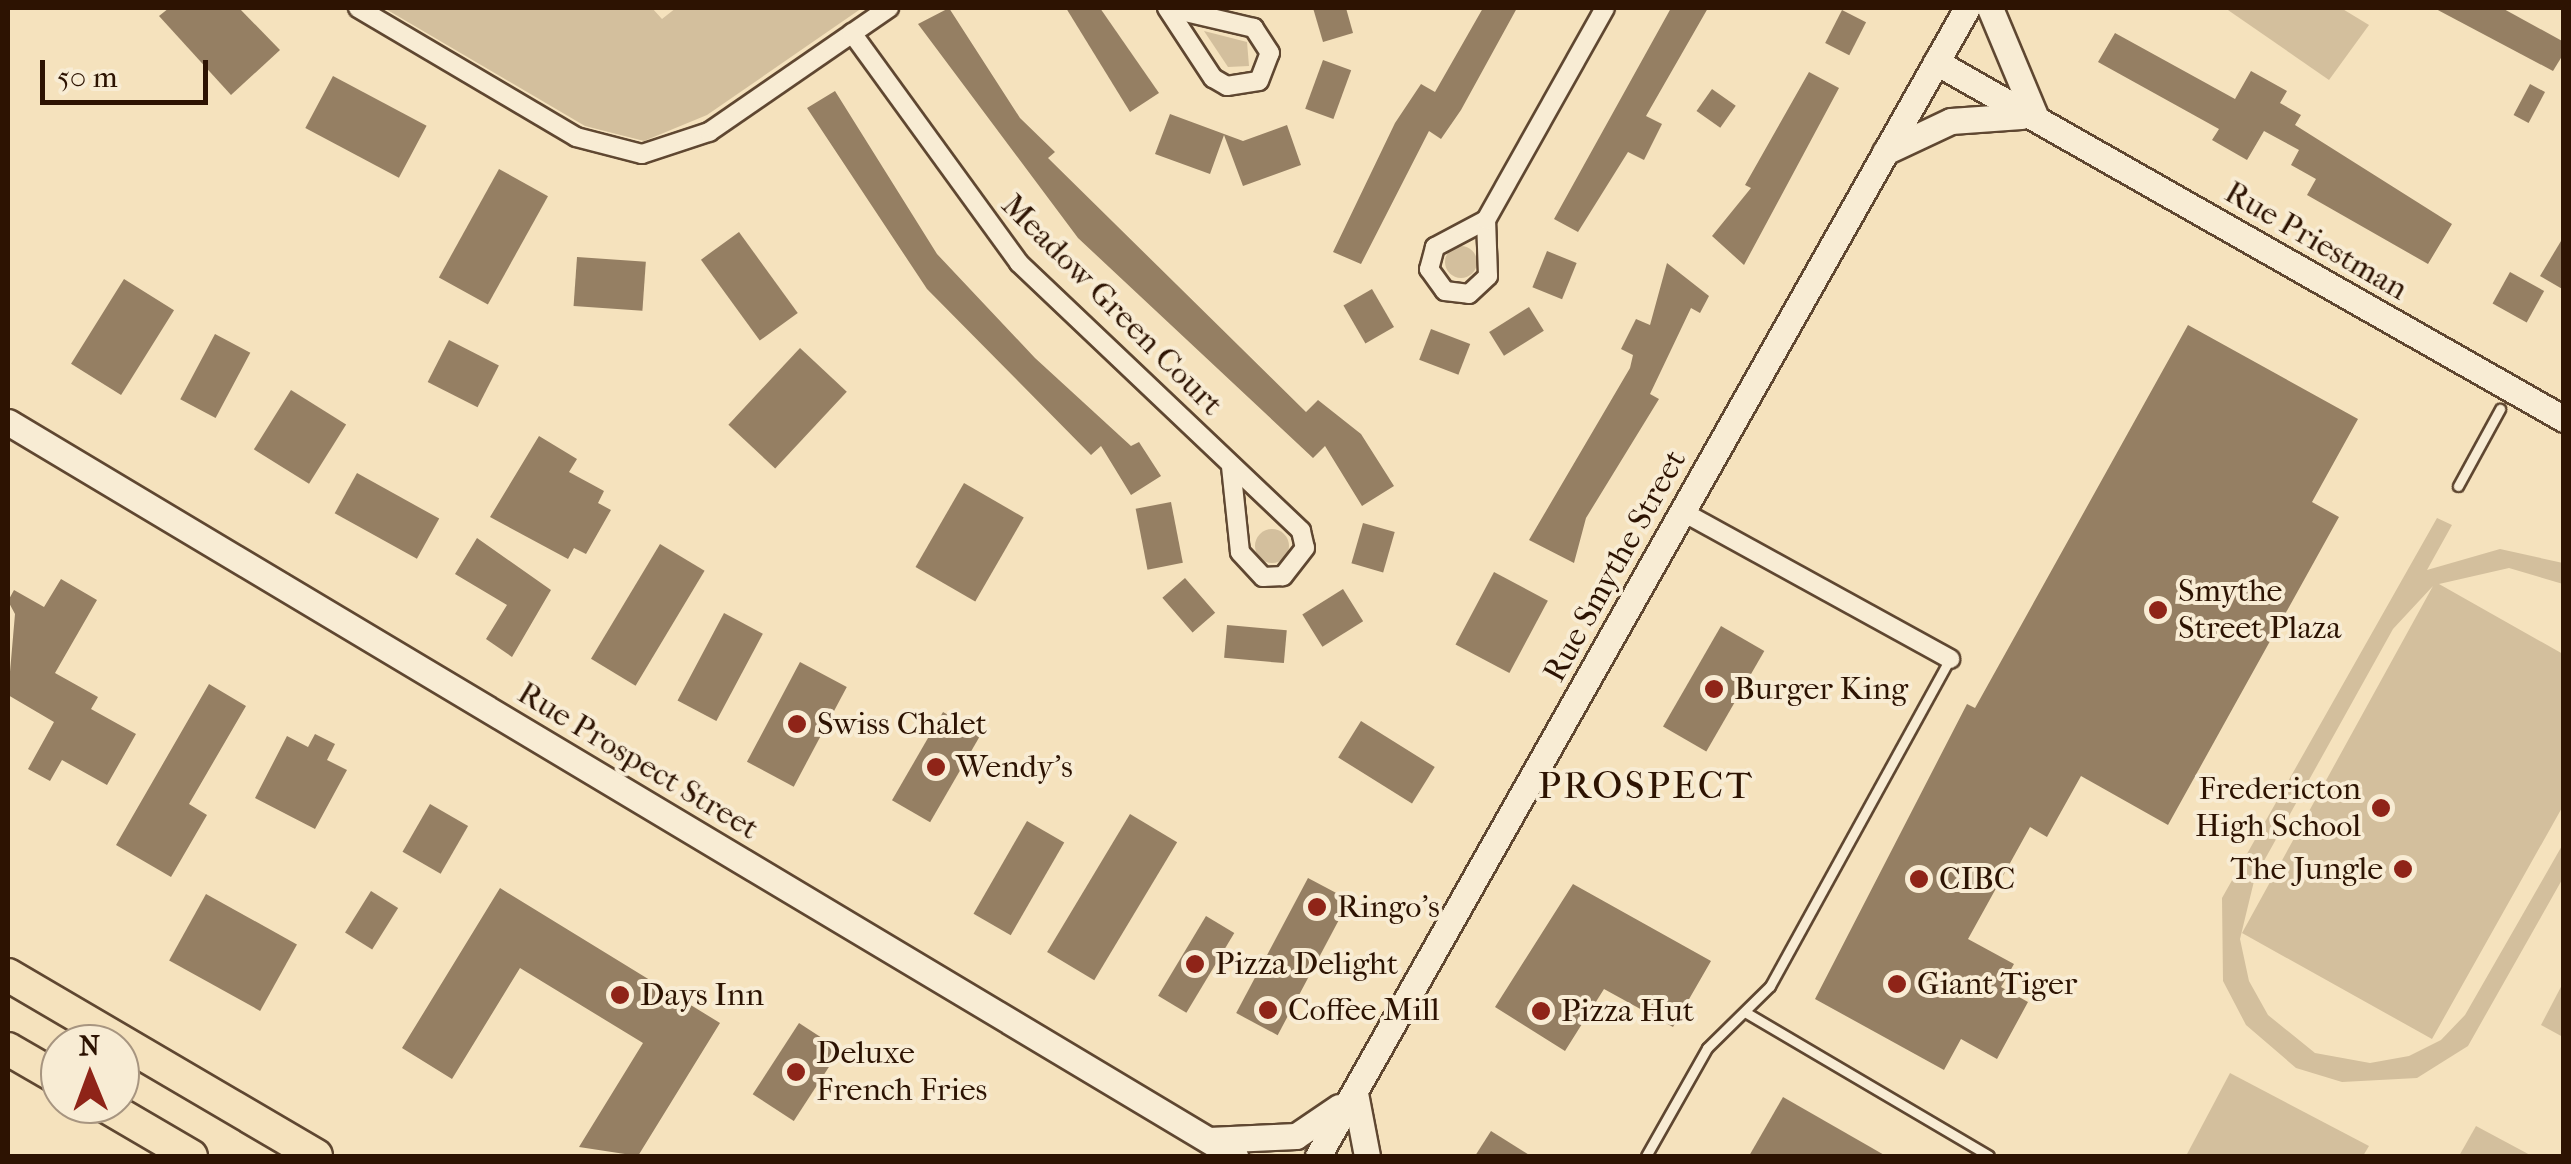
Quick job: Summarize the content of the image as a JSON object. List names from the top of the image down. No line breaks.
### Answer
{"streets":{"main road":["Rue Priestman","Rue Smythe Street","Rue Prospect Street"],"street":["Meadow Green Court"]},"crossings":[["Rue Priestman","Rue Smythe Street"]],"districts":["PROSPECT"],"places":["Smythe Street Plaza","Burger King","Swiss Chalet","Wendy's","Fredericton High School","The Jungle","CIBC","Ringo's","Pizza Delight","Giant Tiger","Days Inn","Coffee Mill","Pizza Hut","Deluxe French Fries"],"scale_bar":"50 m","north":"top"}
